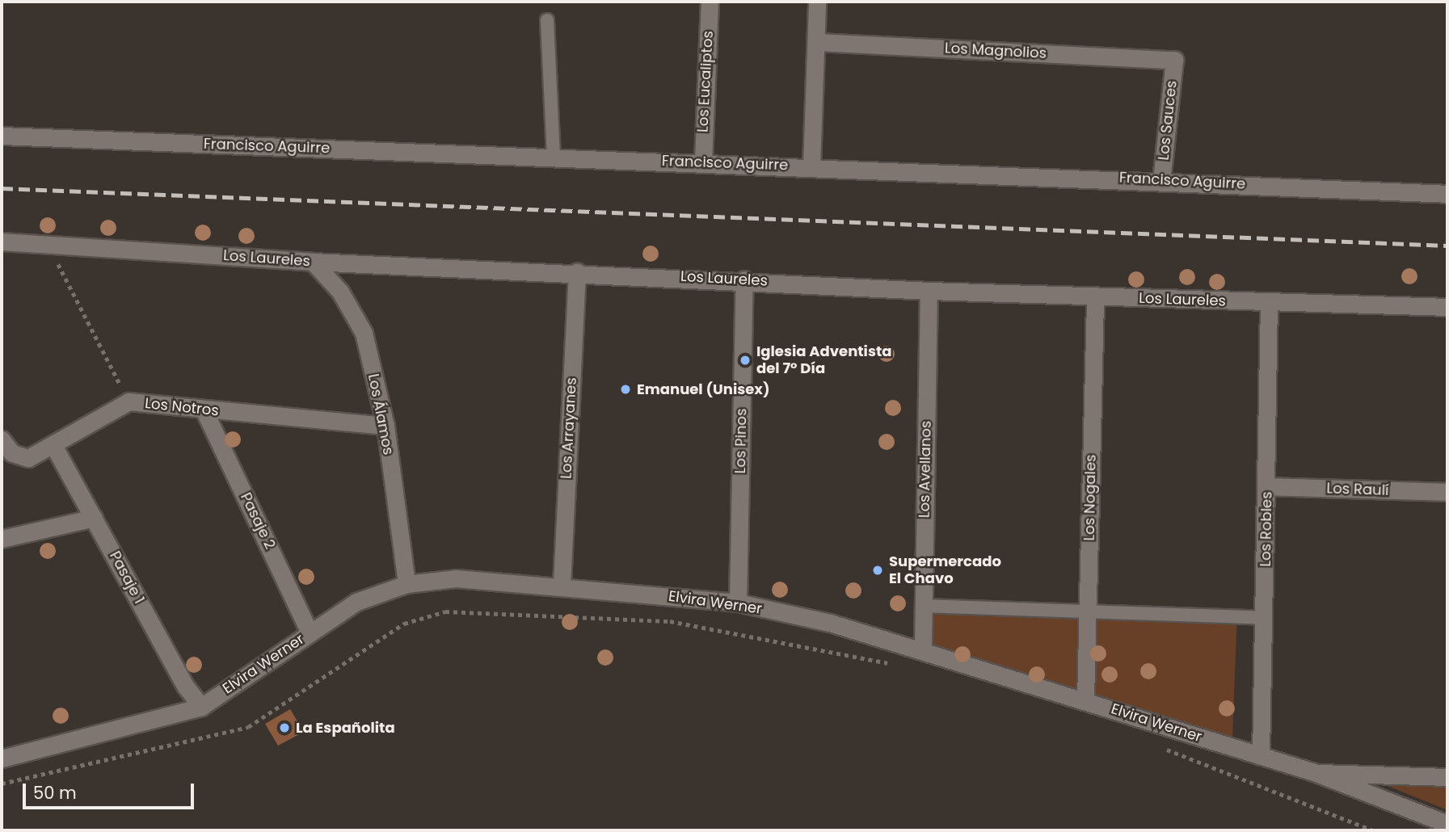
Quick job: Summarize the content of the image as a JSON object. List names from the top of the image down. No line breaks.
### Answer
{"streets":{"street":["Los Magnolios","Los Eucaliptos","Los Sauces","Francisco Aguirre","Los Laureles","Los Notros","Los Álamos","Los Arrayanes","Los Pinos","Los Avellanos","Los Raulí","Los Nogales","Pasaje 2","Los Robles","Pasaje 1","Elvira Werner"]},"crossings":[["Los Magnolios","Los Sauces"],["Los Eucaliptos","Francisco Aguirre"],["Los Sauces","Francisco Aguirre"],["Los Laureles","Los Álamos"],["Los Laureles","Los Arrayanes"],["Los Laureles","Los Pinos"],["Los Laureles","Los Avellanos"],["Los Laureles","Los Nogales"],["Los Laureles","Los Robles"],["Los Notros","Los Álamos"],["Los Notros","Pasaje 2"],["Los Notros","Pasaje 1"],["Los Álamos","Elvira Werner"],["Los Arrayanes","Elvira Werner"],["Los Pinos","Elvira Werner"],["Los Avellanos","Elvira Werner"],["Los Raulí","Los Robles"],["Los Nogales","Elvira Werner"],["Pasaje 2","Elvira Werner"],["Los Robles","Elvira Werner"],["Pasaje 1","Elvira Werner"]],"places":["Iglesia Adventista del 7° Día","Emanuel (Unisex)","Supermercado El Chavo","La Españolita"],"scale_bar":"50 m"}
